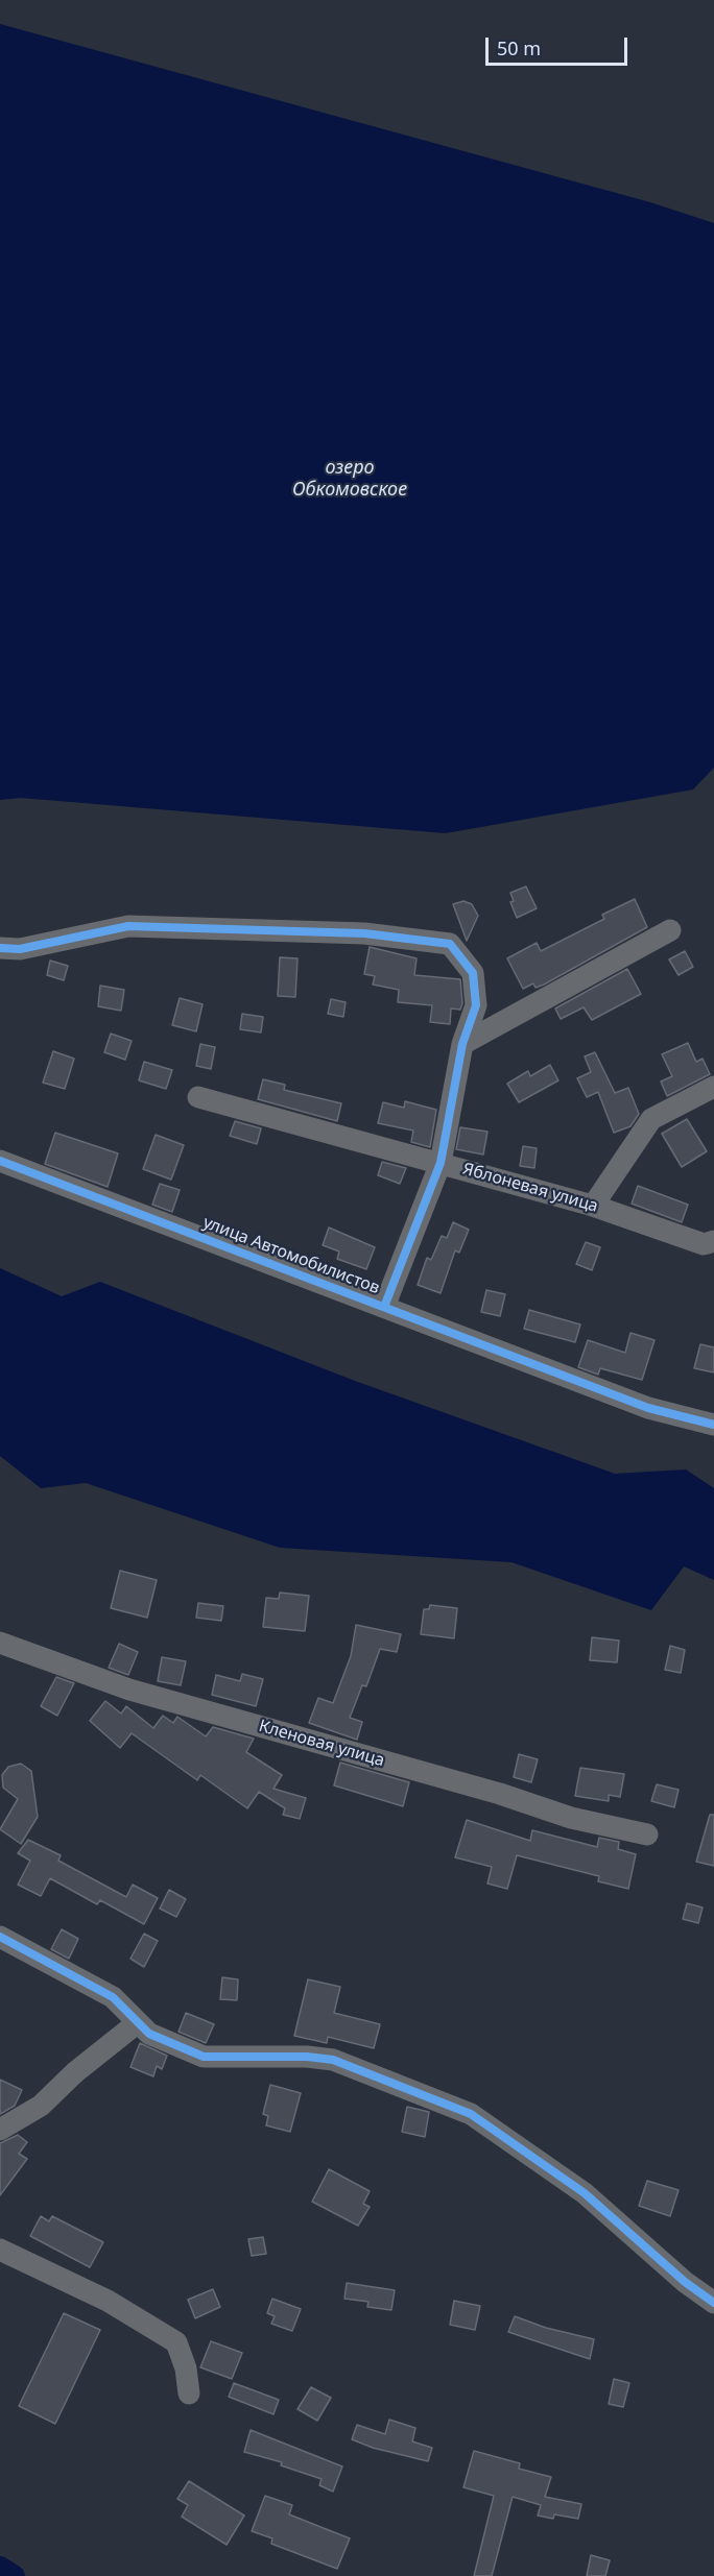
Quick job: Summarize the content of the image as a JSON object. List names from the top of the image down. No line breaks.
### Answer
{"streets":{"street":["Яблоневая улица","улица Автомобилистов","Кленовая улица"]},"water":["озеро Обкомовское"],"scale_bar":"50 m"}
